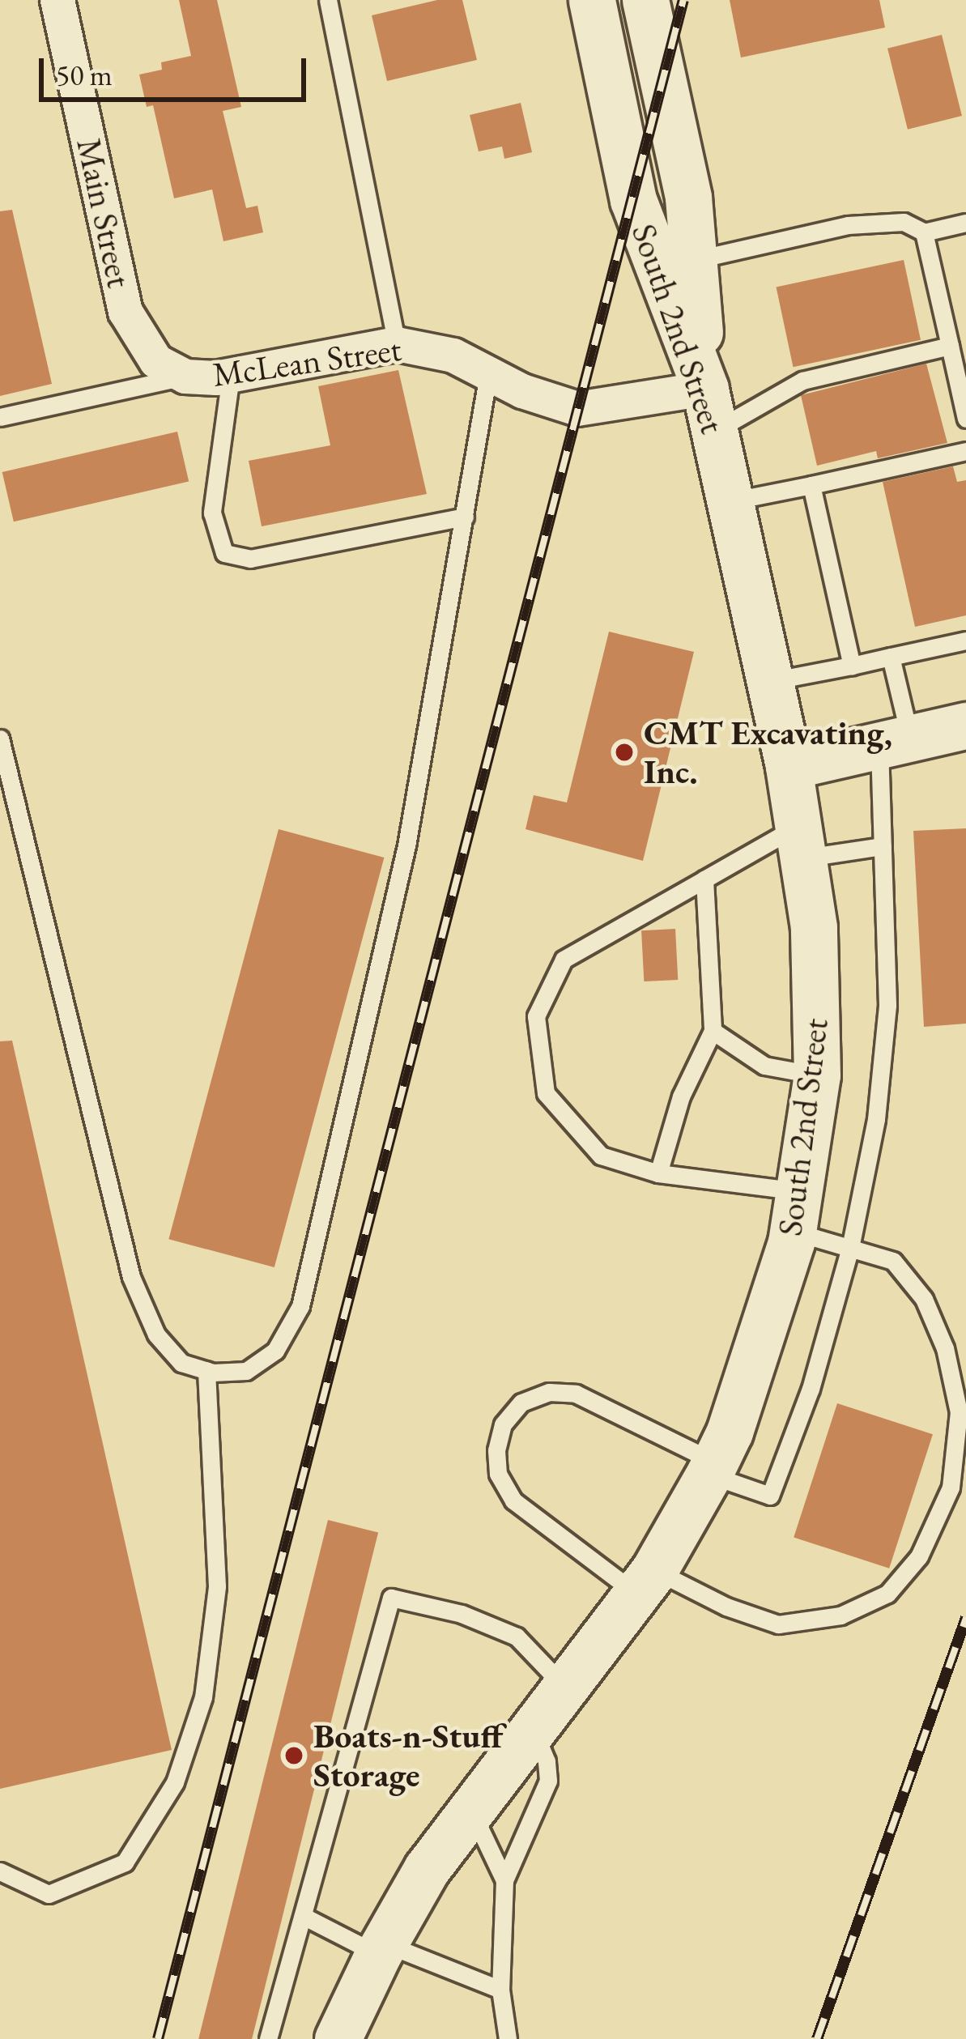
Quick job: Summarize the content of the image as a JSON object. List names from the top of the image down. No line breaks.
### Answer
{"streets":{"main road":["South 2nd Street"],"street":["Main Street","McLean Street"]},"crossings":[["Main Street","McLean Street"],["South 2nd Street","McLean Street"]],"places":["CMT Excavating, Inc.","Boats-n-Stuff Storage"],"scale_bar":"50 m"}
